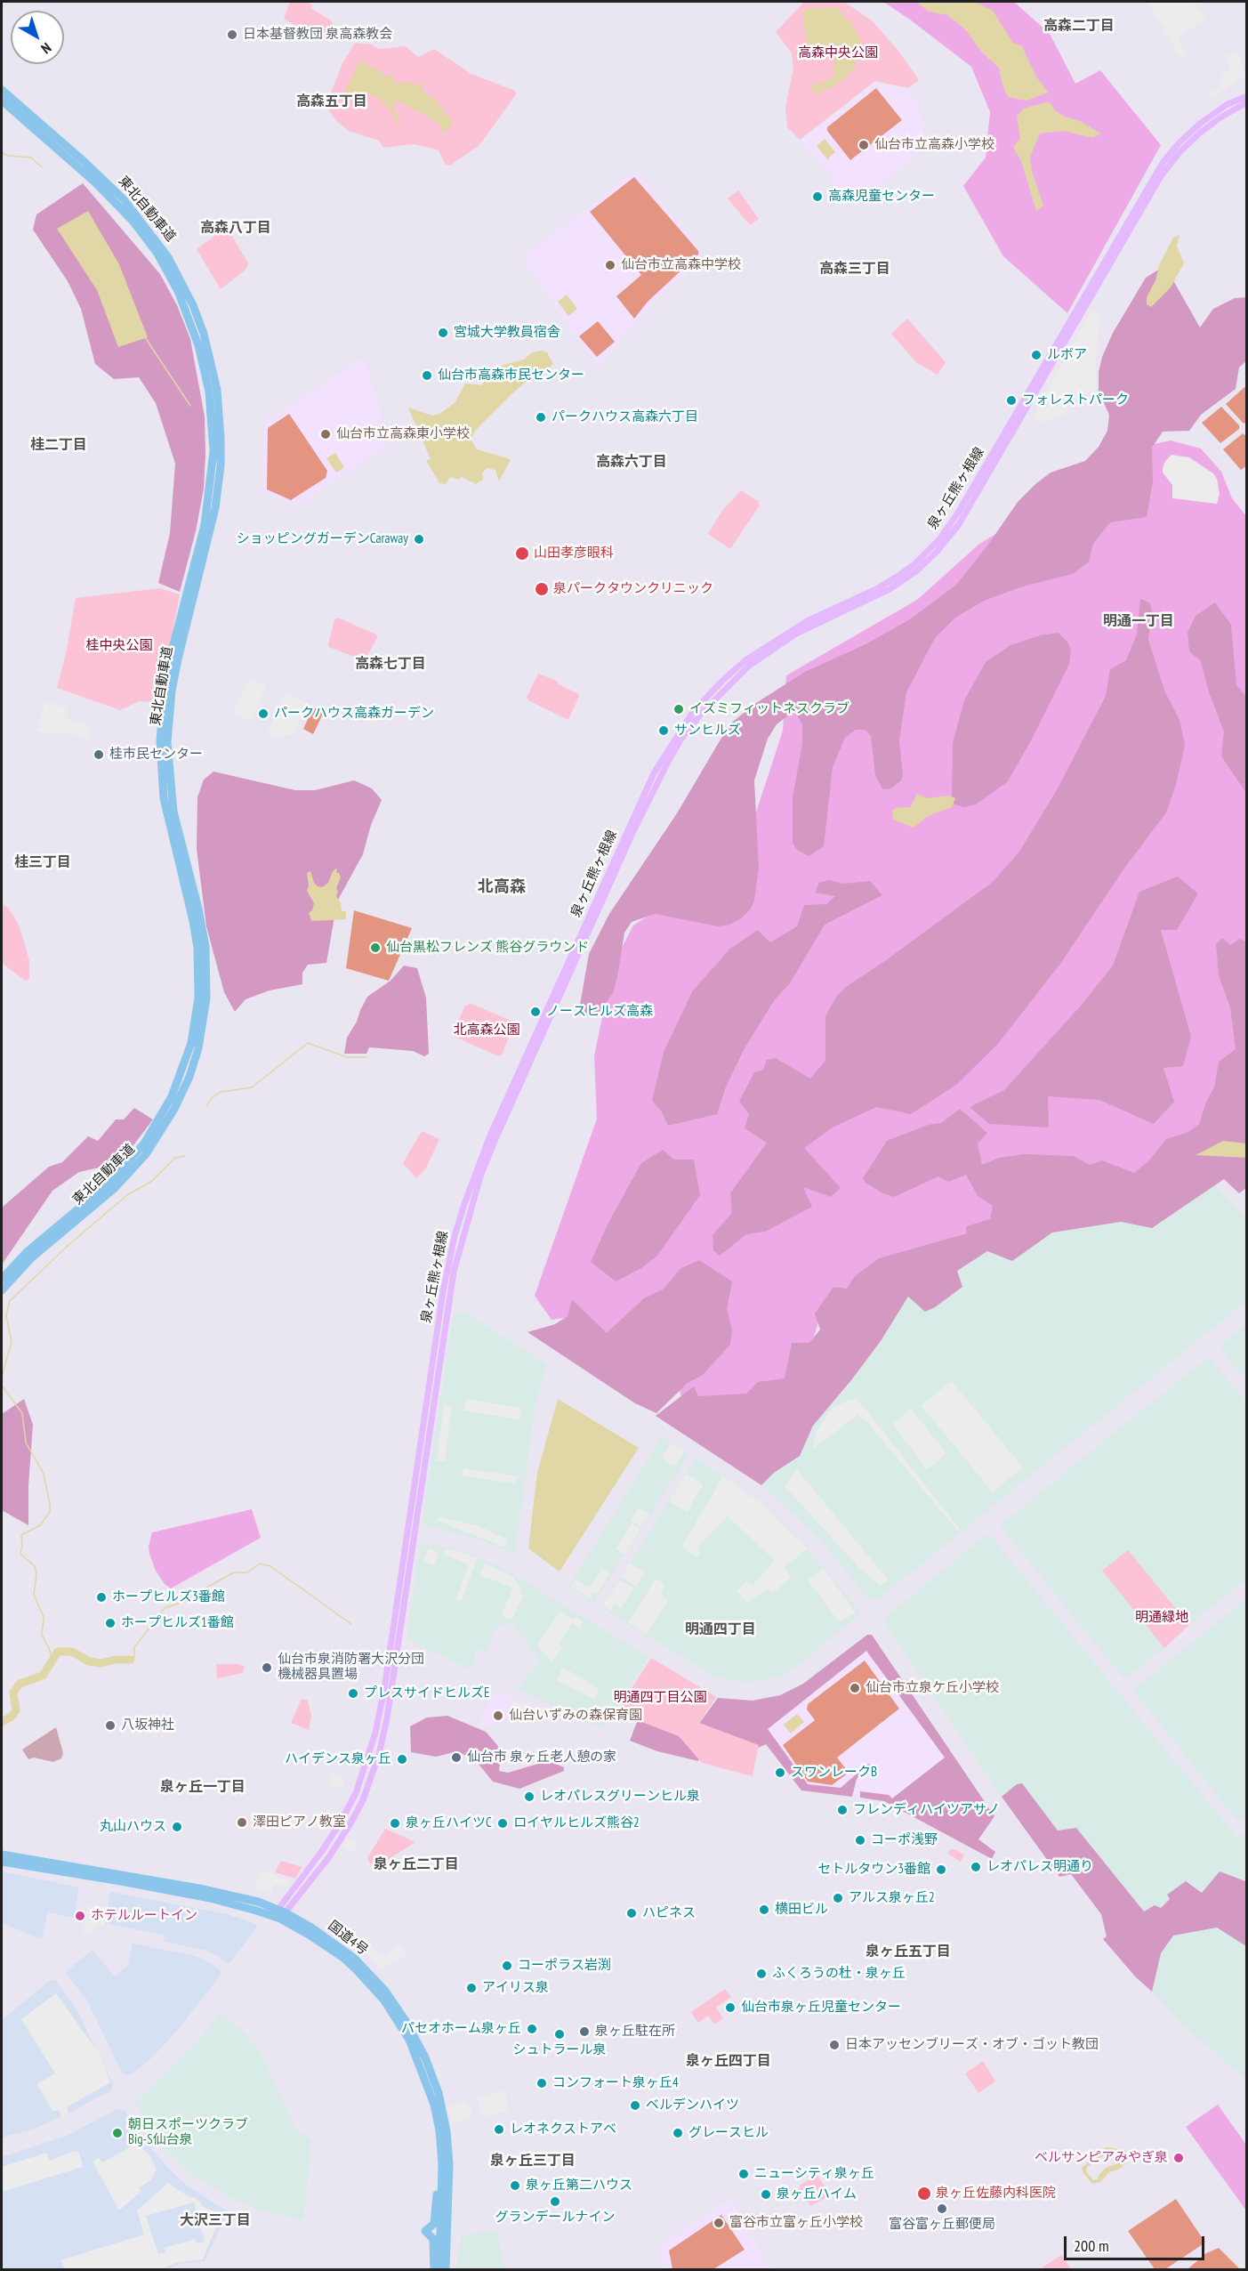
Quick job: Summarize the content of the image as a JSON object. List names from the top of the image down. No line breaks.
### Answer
{"streets":{"highway":["東北自動車道","国道4号"],"main road":["泉ヶ丘熊ヶ根線"]},"crossings":[["泉ヶ丘熊ヶ根線","国道4号"]],"districts":["高森二丁目","高森五丁目","高森八丁目","高森三丁目","桂二丁目","高森六丁目","明通一丁目","高森七丁目","桂三丁目","北高森","明通四丁目","泉ヶ丘一丁目","泉ヶ丘二丁目","泉ヶ丘五丁目","泉ヶ丘四丁目","泉ヶ丘三丁目","大沢三丁目"],"parks":["高森中央公園","桂中央公園","北高森公園","明通緑地","明通四丁目公園"],"places":["日本基督教団 泉高森教会","仙台市立高森小学校","高森児童センター","仙台市立高森中学校","宮城大学教員宿舎","ルボア","仙台市高森市民センター","フォレストパーク","パークハウス高森六丁目","仙台市立高森東小学校","ショッピングガーデンCaraway","山田孝彦眼科","泉パークタウンクリニック","イズミフィットネスクラブ","パークハウス高森ガーデン","サンヒルズ","桂市民センター","仙台黒松フレンズ 熊谷グラウンド","ノースヒルズ高森","ホープヒルズ3番館","ホープヒルズ1番館","仙台市泉消防署大沢分団 機械器具置場","仙台市立泉ケ丘小学校","プレスサイドヒルズE","仙台いずみの森保育園","八坂神社","仙台市 泉ヶ丘老人憩の家","ハイデンス泉ヶ丘","スワンレークB","レオパレスグリーンヒル泉","フレンディハイツアサノ","澤田ピアノ教室","泉ヶ丘ハイツC","ロイヤルヒルズ熊谷2","丸山ハウス","コーポ浅野","レオパレス明通り","セトルタウン3番館","アルス泉ヶ丘2","横田ビル","ハピネス","ホテルルートイン","コーポラス岩渕","ふくろうの杜・泉ヶ丘","アイリス泉","仙台市泉ヶ丘児童センター","パセオホーム泉ヶ丘","泉ヶ丘駐在所","シュトラール泉","日本アッセンブリーズ・オブ・ゴット教団","コンフォート泉ヶ丘4","ベルデンハイツ","レオネクストアベ","朝日スポーツクラブ Big-S仙台泉","グレースヒル","ベルサンピアみやぎ泉","ニューシティ泉ヶ丘","泉ヶ丘第二ハウス","泉ヶ丘佐藤内科医院","泉ヶ丘ハイム","グランデールナイン","富谷富ヶ丘郵便局","富谷市立富ヶ丘小学校"],"scale_bar":"200 m","north":"bottom right"}
